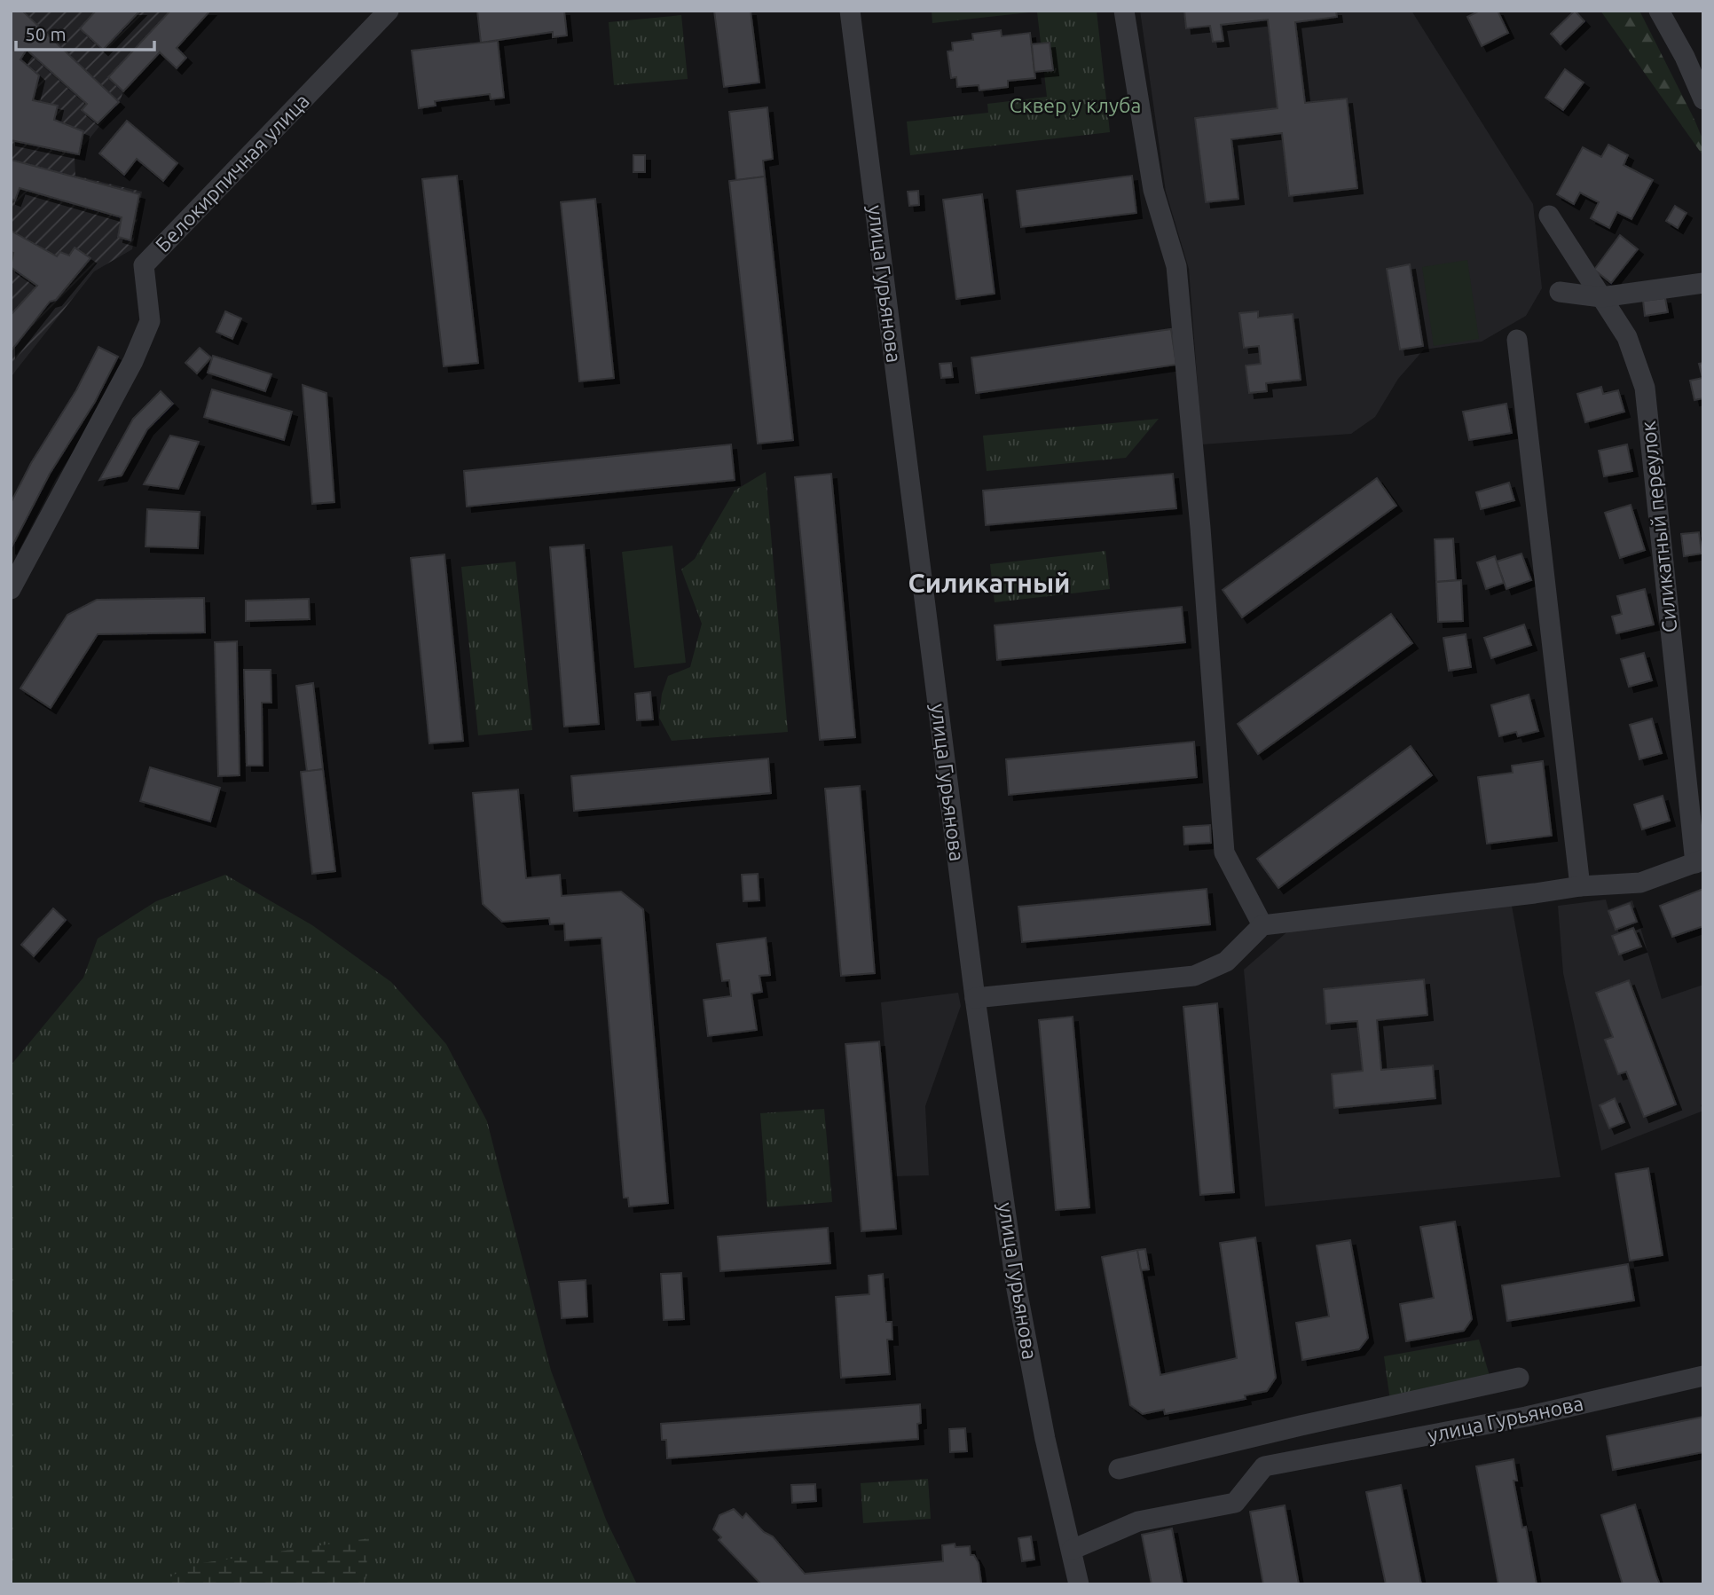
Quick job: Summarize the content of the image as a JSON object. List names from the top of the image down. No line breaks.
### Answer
{"streets":{"street":["Белокирпичная улица","улица Гурьянова","Силикатный переулок"]},"districts":["Силикатный"],"parks":["Сквер у клуба"],"scale_bar":"50 m"}
